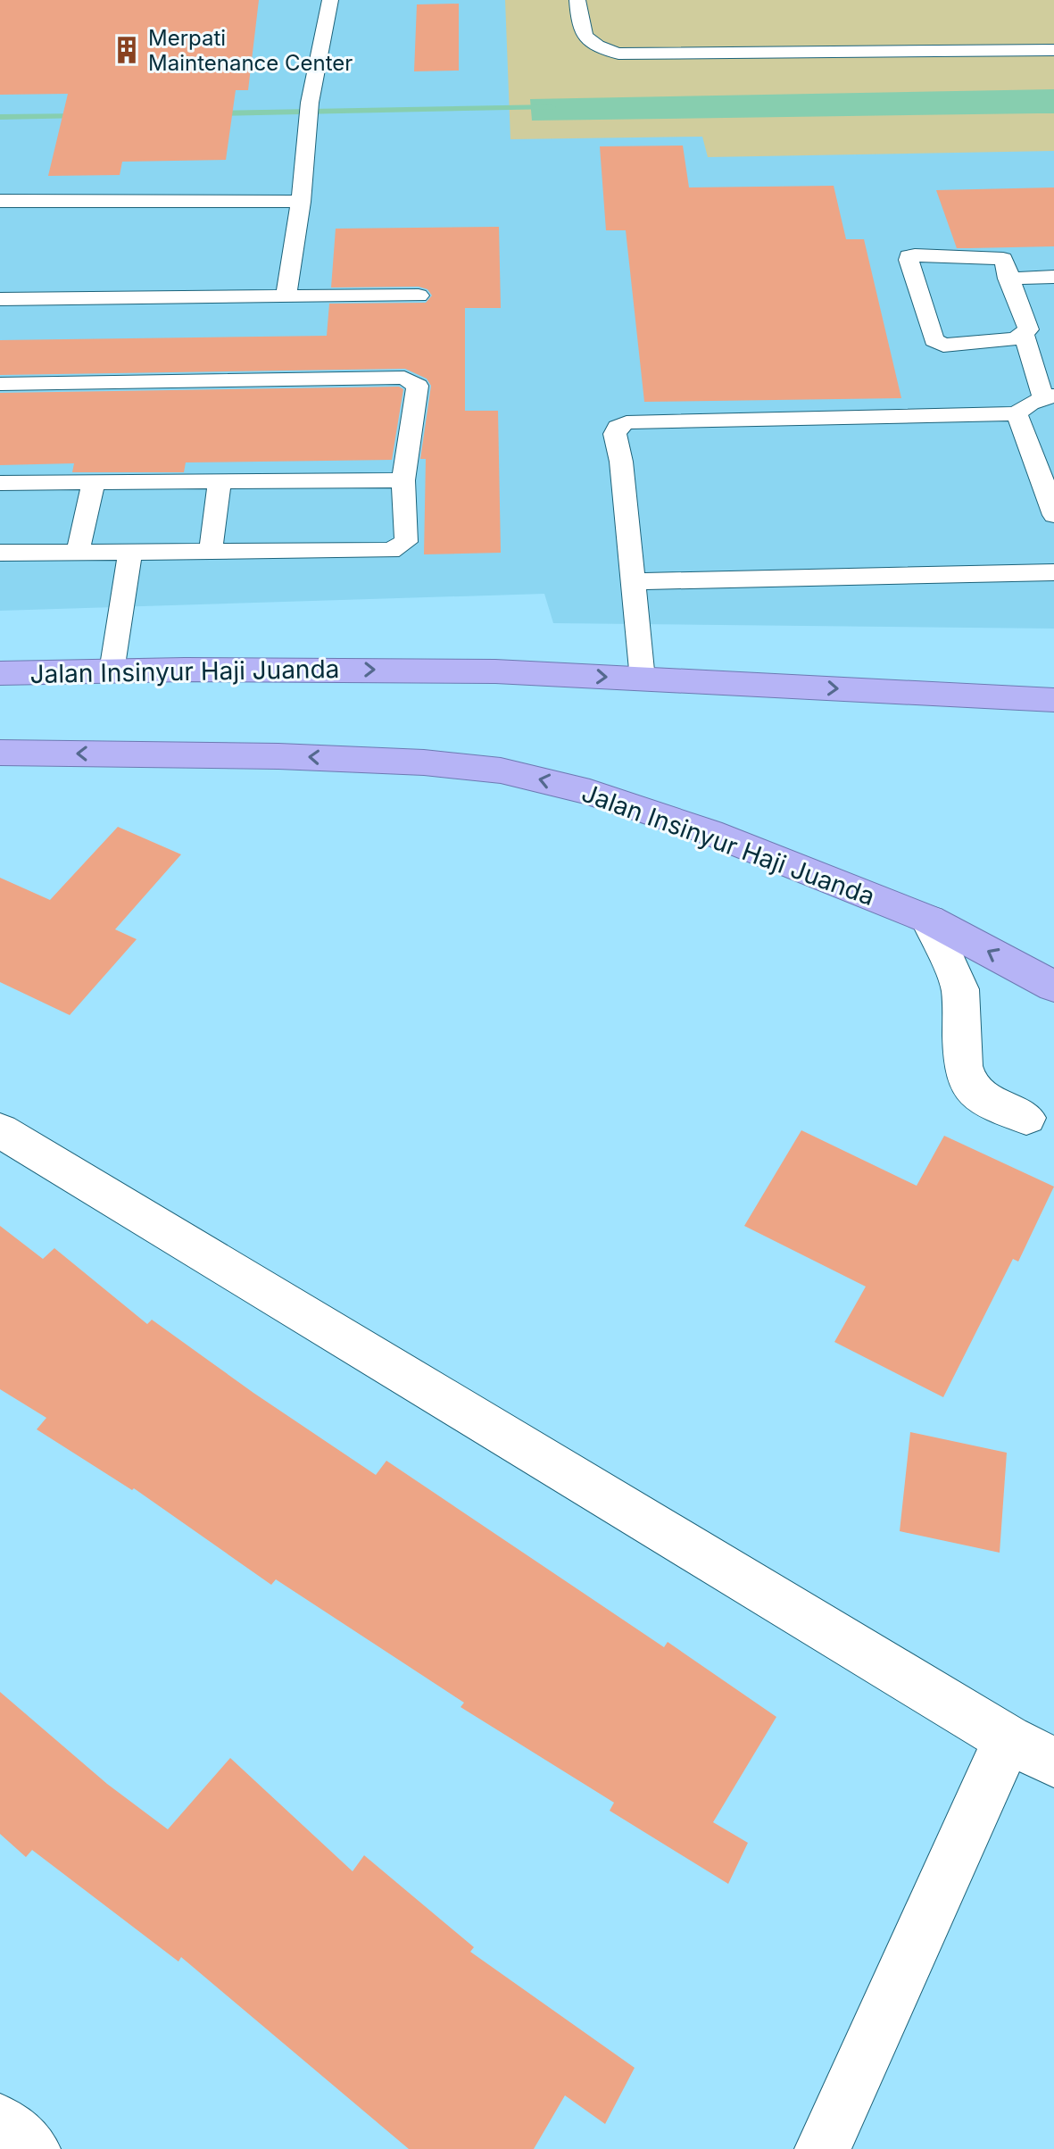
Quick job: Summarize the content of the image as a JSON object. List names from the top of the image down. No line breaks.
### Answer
{"streets":{"highway":["Jalan Insinyur Haji Juanda"]},"places":{"building":["Merpati Maintenance Center"]}}
